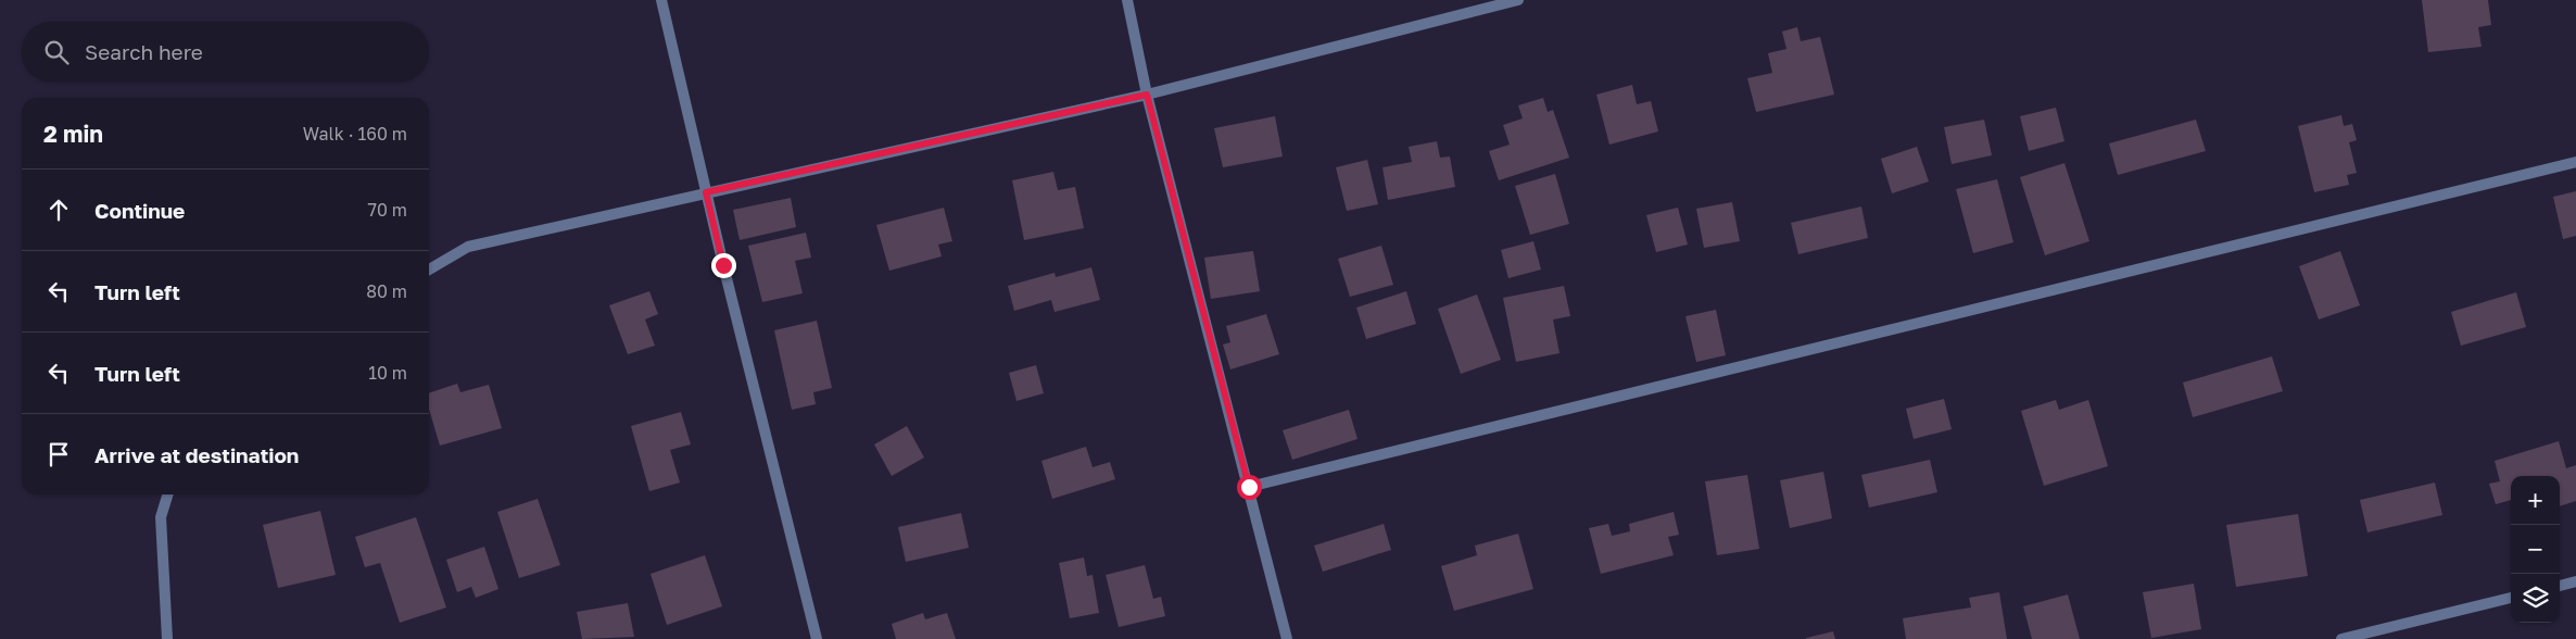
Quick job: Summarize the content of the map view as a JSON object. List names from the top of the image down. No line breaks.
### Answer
{"page":{"search":"Search here","heading":["2 min","Walk · 160 m"],"list":[["Continue","70 m"],["Turn left","80 m"],["Turn left","10 m"],"Arrive at destination"],"map_buttons":["+","−"]}}
